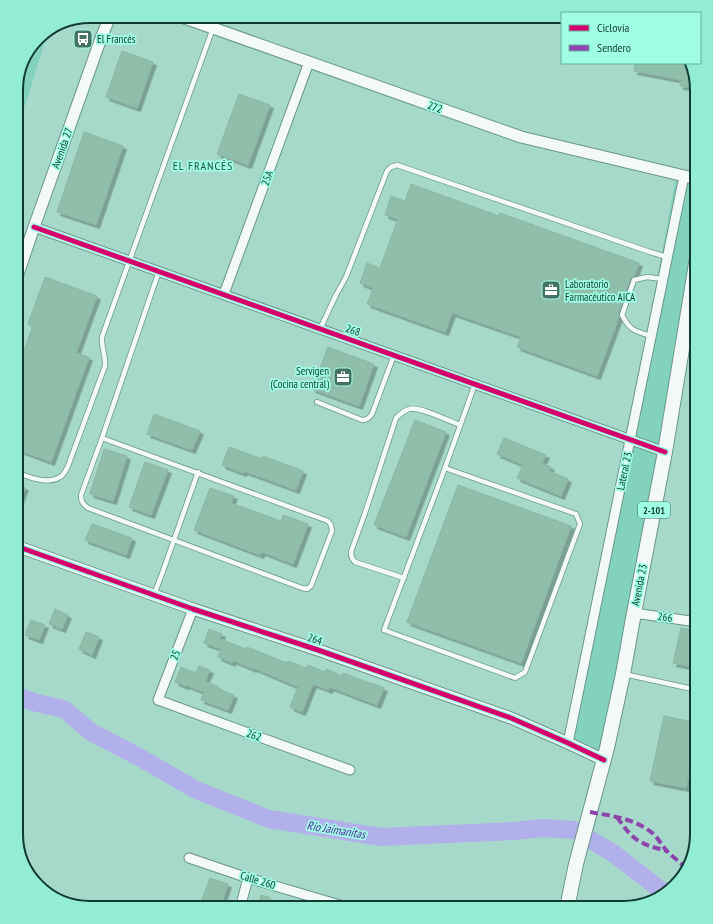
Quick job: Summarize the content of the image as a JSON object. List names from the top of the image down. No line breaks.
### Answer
{"streets":{"main road":["2-101","Avenida 23"],"street":["272","Avenida 27","25A","268","Lateral 23","266","264","25","262","Calle 260"]},"crossings":[["272","25A"],["272","Lateral 23"],["Avenida 27","268"],["25A","268"],["268","Lateral 23"],["268","Avenida 23"],["Lateral 23","264"],["Avenida 23","266"],["Avenida 23","264"],["264","25"],["25","262"]],"districts":["EL FRANCÉS"],"water":["Río Jaimanitas"],"places":{"bus stop":["El Francés"],"office":["Laboratorio Farmacéutico AICA","Servigen (Cocina central)"]},"legend":["Ciclovía","Sendero"]}
